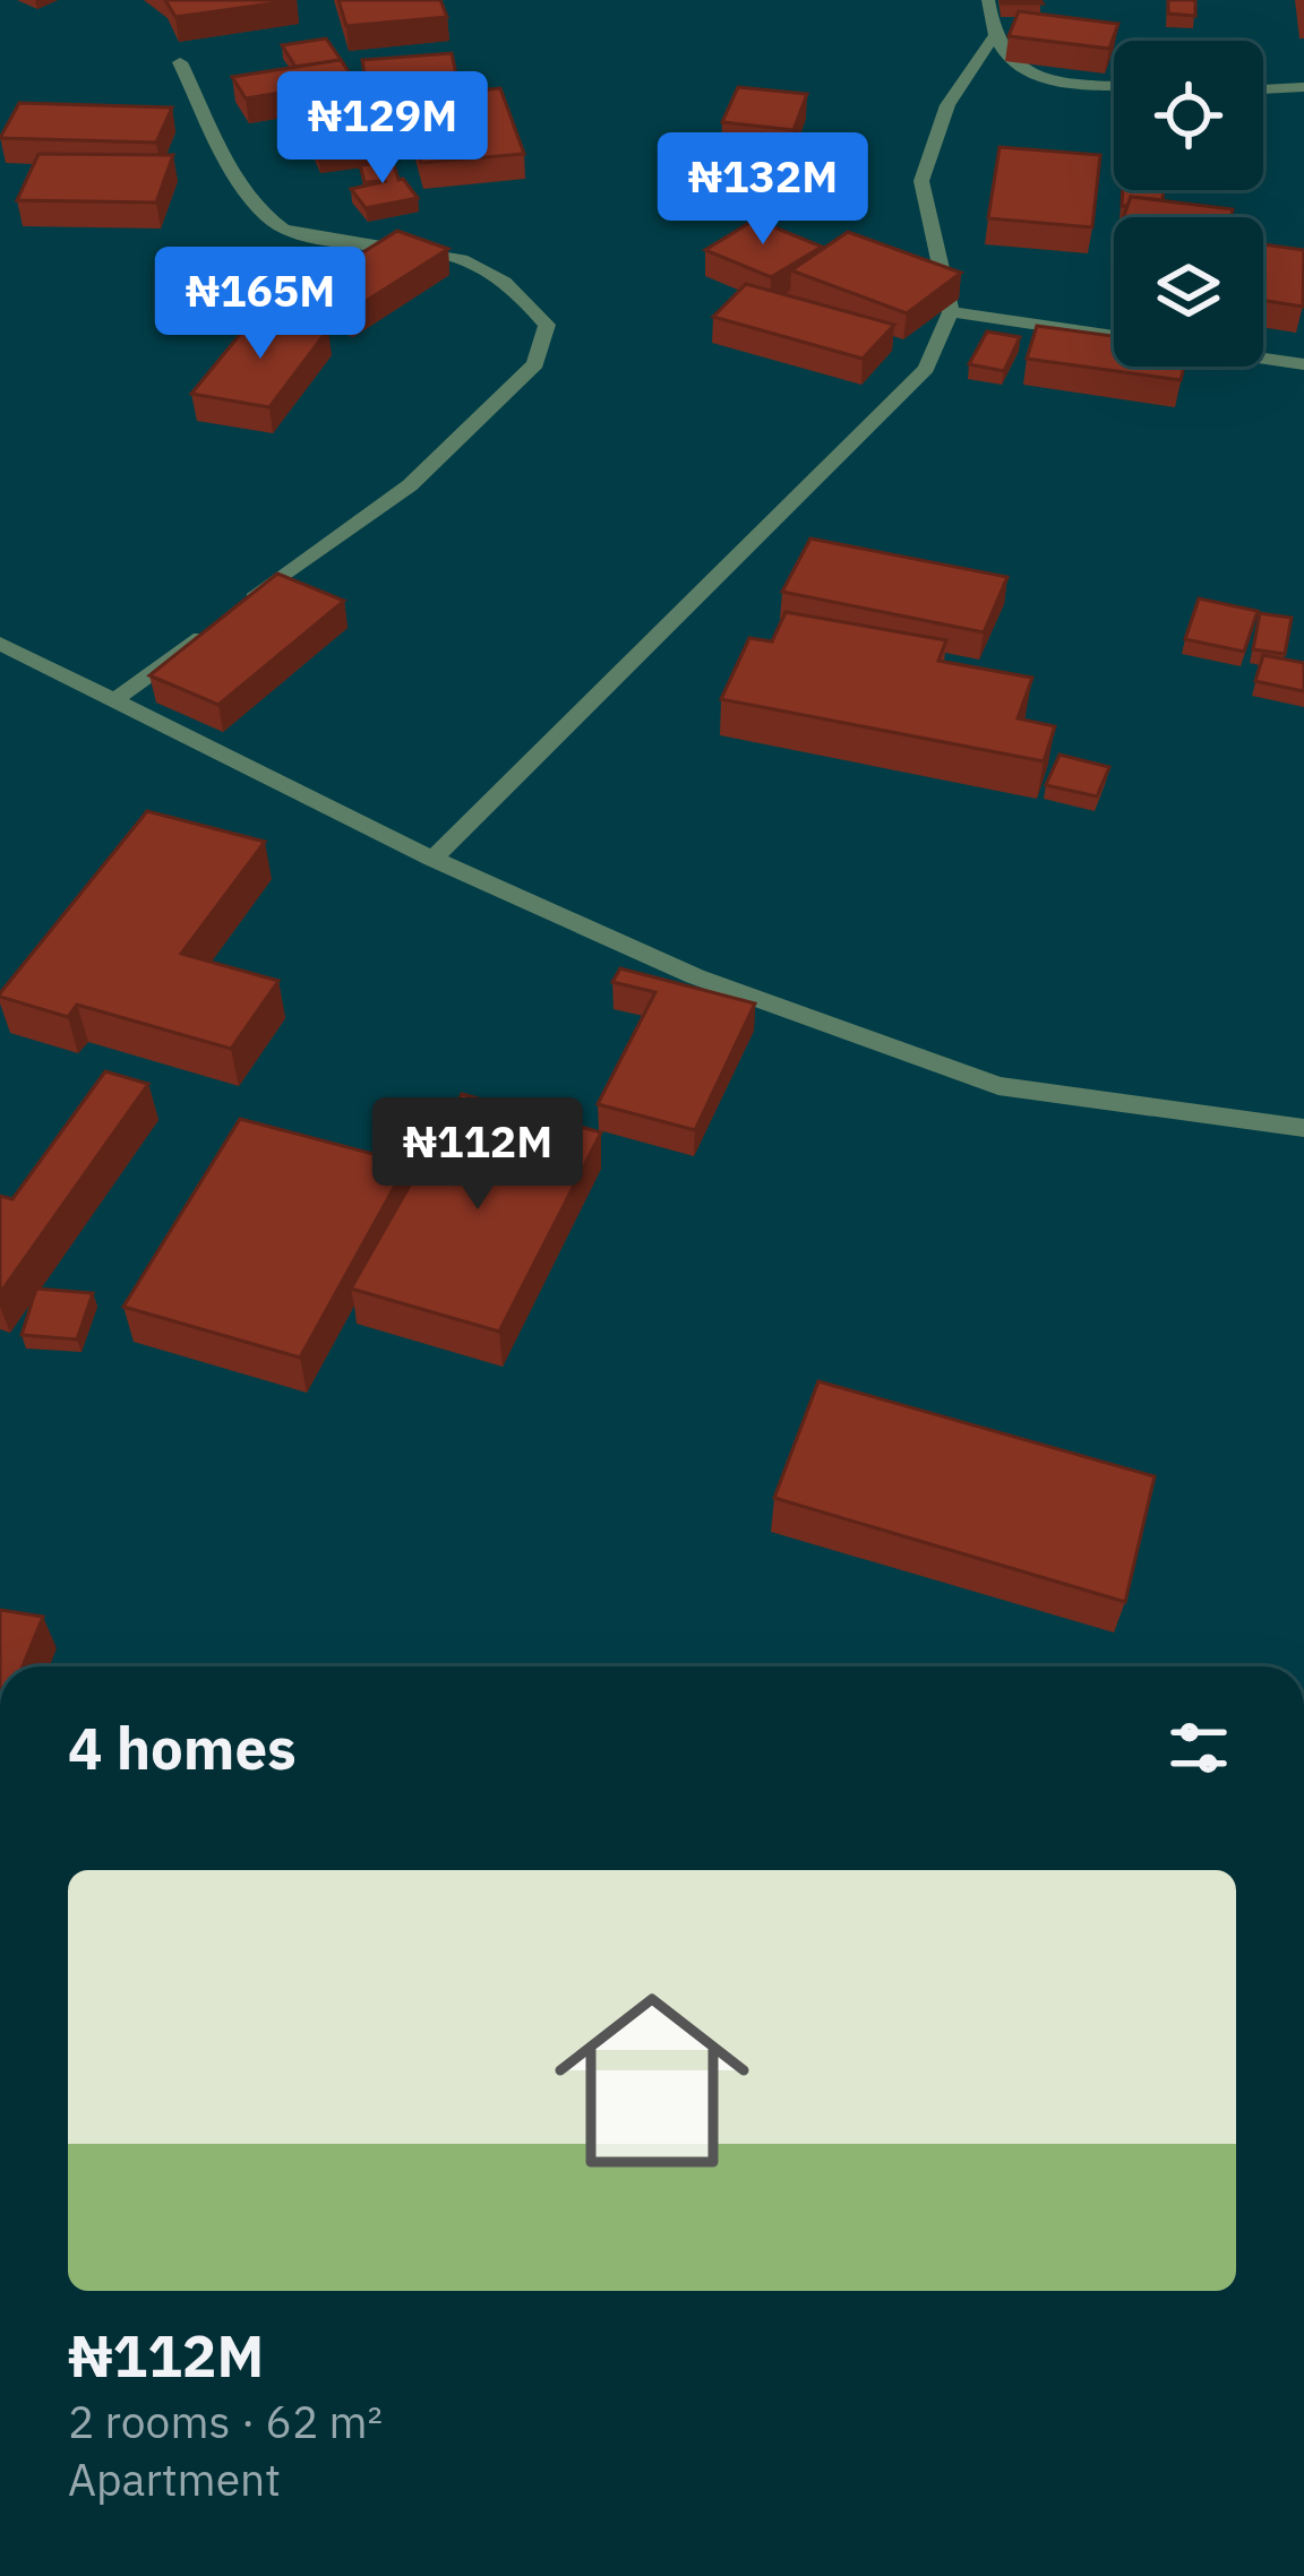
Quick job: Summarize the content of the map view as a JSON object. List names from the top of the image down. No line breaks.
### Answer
{"page":{"price":["₦129M","₦132M","₦165M","₦112M"],"heading":"4 homes","list":[{"name":"₦112M","note":"2 rooms · 62 m² · Apartment"}]}}
